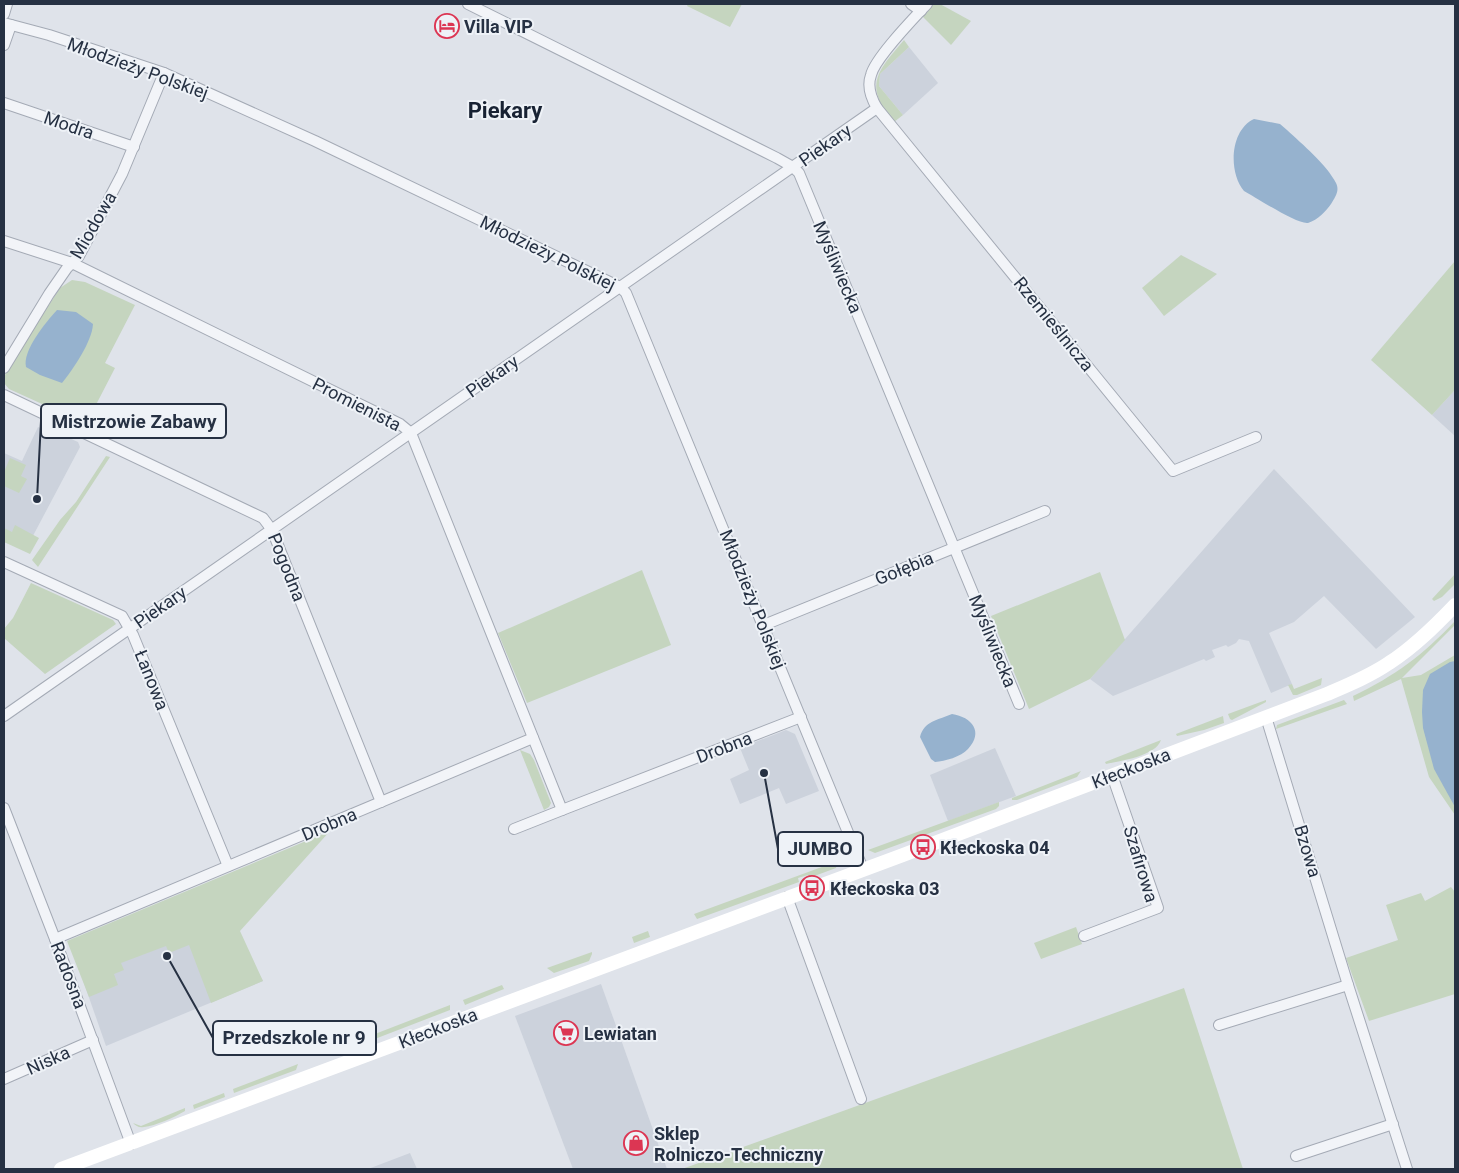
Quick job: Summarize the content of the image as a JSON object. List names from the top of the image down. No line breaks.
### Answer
{"streets":{"main road":["Kłeckoska"],"street":["Młodzieży Polskiej","Modra","Piekary","Miodowa","Myśliwiecka","Rzemieślnicza","Promienista","Pogodna","Gołębia","Łanowa","Drobna","Bzowa","Szafirowa","Radosna","Niska"]},"crossings":[["Młodzieży Polskiej","Piekary"],["Młodzieży Polskiej","Miodowa"],["Młodzieży Polskiej","Gołębia"],["Młodzieży Polskiej","Drobna"],["Młodzieży Polskiej","Kłeckoska"],["Modra","Miodowa"],["Piekary","Myśliwiecka"],["Piekary","Rzemieślnicza"],["Piekary","Promienista"],["Piekary","Pogodna"],["Piekary","Łanowa"],["Miodowa","Promienista"],["Myśliwiecka","Gołębia"],["Promienista","Drobna"],["Pogodna","Drobna"],["Łanowa","Drobna"],["Drobna","Radosna"],["Kłeckoska","Bzowa"],["Kłeckoska","Szafirowa"],["Kłeckoska","Radosna"],["Radosna","Niska"]],"districts":["Piekary"],"places":{"hotel":["Villa VIP"],"other":["Mistrzowie Zabawy","JUMBO","Przedszkole nr 9"],"bus stop":["Kłeckoska 04","Kłeckoska 03"],"supermarket":["Lewiatan"],"shop":["Sklep Rolniczo-Techniczny"]}}
